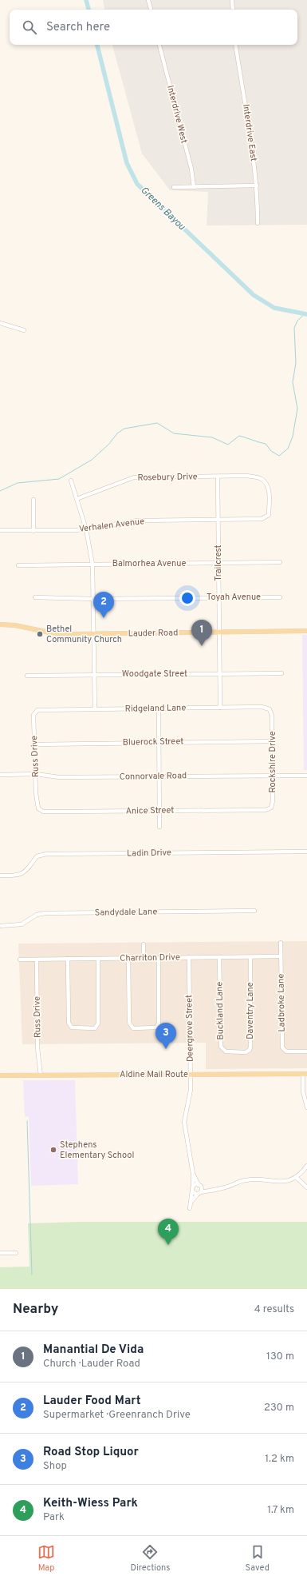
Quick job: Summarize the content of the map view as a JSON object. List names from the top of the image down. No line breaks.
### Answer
{"streets":{"main road":["Lauder Road","Aldine Mail Route"],"street":["Interdrive West","Interdrive East","Rosebury Drive","Verhalen Avenue","Trailcrest","Balmorhea Avenue","Toyah Avenue","Woodgate Street","Ridgeland Lane","Bluerock Street","Russ Drive","Rockshire Drive","Connorvale Road","Anice Street","Ladin Drive","Sandydale Lane","Charriton Drive","Ladbroke Lane","Buckland Lane","Daventry Lane","Deergrove Street"]},"crossings":[["Rosebury Drive","Verhalen Avenue"],["Rosebury Drive","Trailcrest"],["Verhalen Avenue","Trailcrest"],["Trailcrest","Balmorhea Avenue"],["Trailcrest","Toyah Avenue"],["Trailcrest","Lauder Road"],["Trailcrest","Woodgate Street"],["Trailcrest","Ridgeland Lane"],["Ridgeland Lane","Russ Drive"],["Ridgeland Lane","Rockshire Drive"],["Bluerock Street","Russ Drive"],["Bluerock Street","Rockshire Drive"],["Russ Drive","Connorvale Road"],["Russ Drive","Anice Street"],["Russ Drive","Charriton Drive"],["Russ Drive","Aldine Mail Route"],["Rockshire Drive","Connorvale Road"],["Rockshire Drive","Anice Street"],["Charriton Drive","Ladbroke Lane"],["Charriton Drive","Buckland Lane"],["Charriton Drive","Daventry Lane"],["Charriton Drive","Deergrove Street"],["Buckland Lane","Daventry Lane"],["Deergrove Street","Aldine Mail Route"]],"water":["Greens Bayou"],"places":["Bethel Community Church","Stephens Elementary School"],"page":{"search":"Search here","pins":["2","1","3","4"],"heading":["Nearby","4 results"],"list":[{"mark":"1","name":"Manantial De Vida","note":"Church · Lauder Road","value":"130 m"},{"mark":"2","name":"Lauder Food Mart","note":"Supermarket · Greenranch Drive","value":"230 m"},{"mark":"3","name":"Road Stop Liquor","note":"Shop","value":"1.2 km"},{"mark":"4","name":"Keith-Wiess Park","note":"Park","value":"1.7 km"}],"nav":["Map","Directions","Saved"]}}
